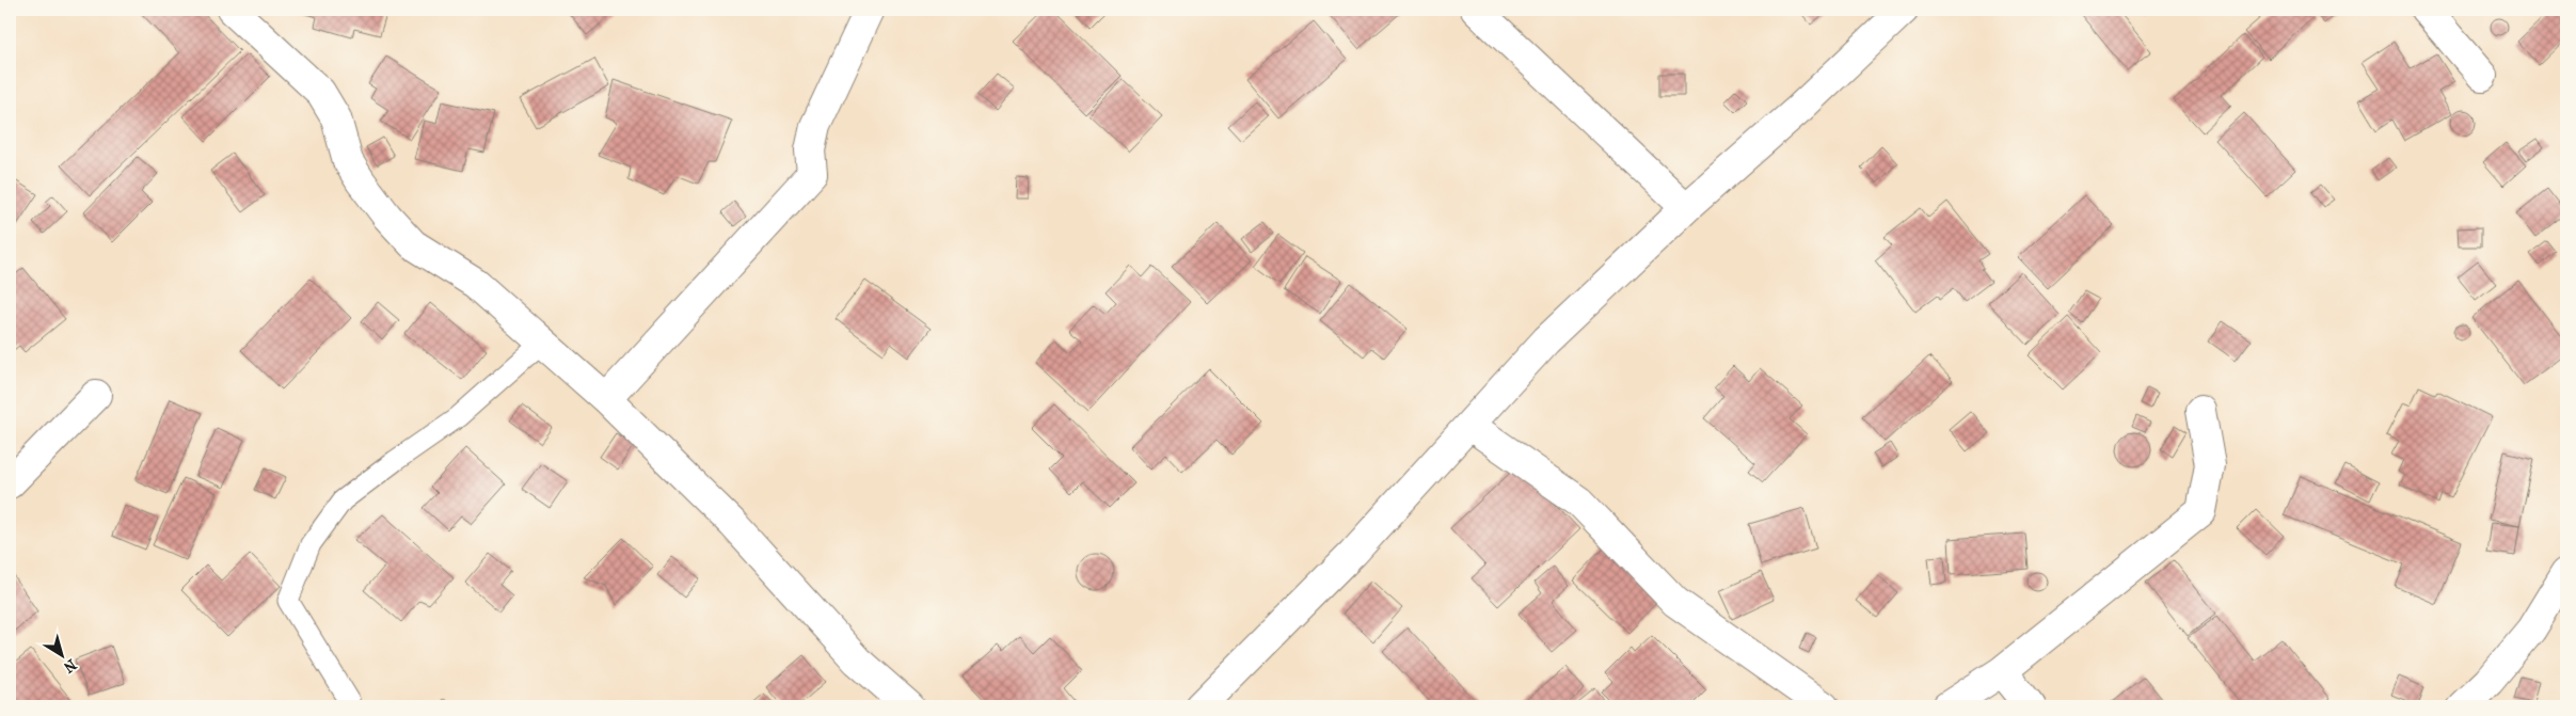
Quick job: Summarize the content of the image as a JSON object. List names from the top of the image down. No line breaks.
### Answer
{"north":"bottom right"}
